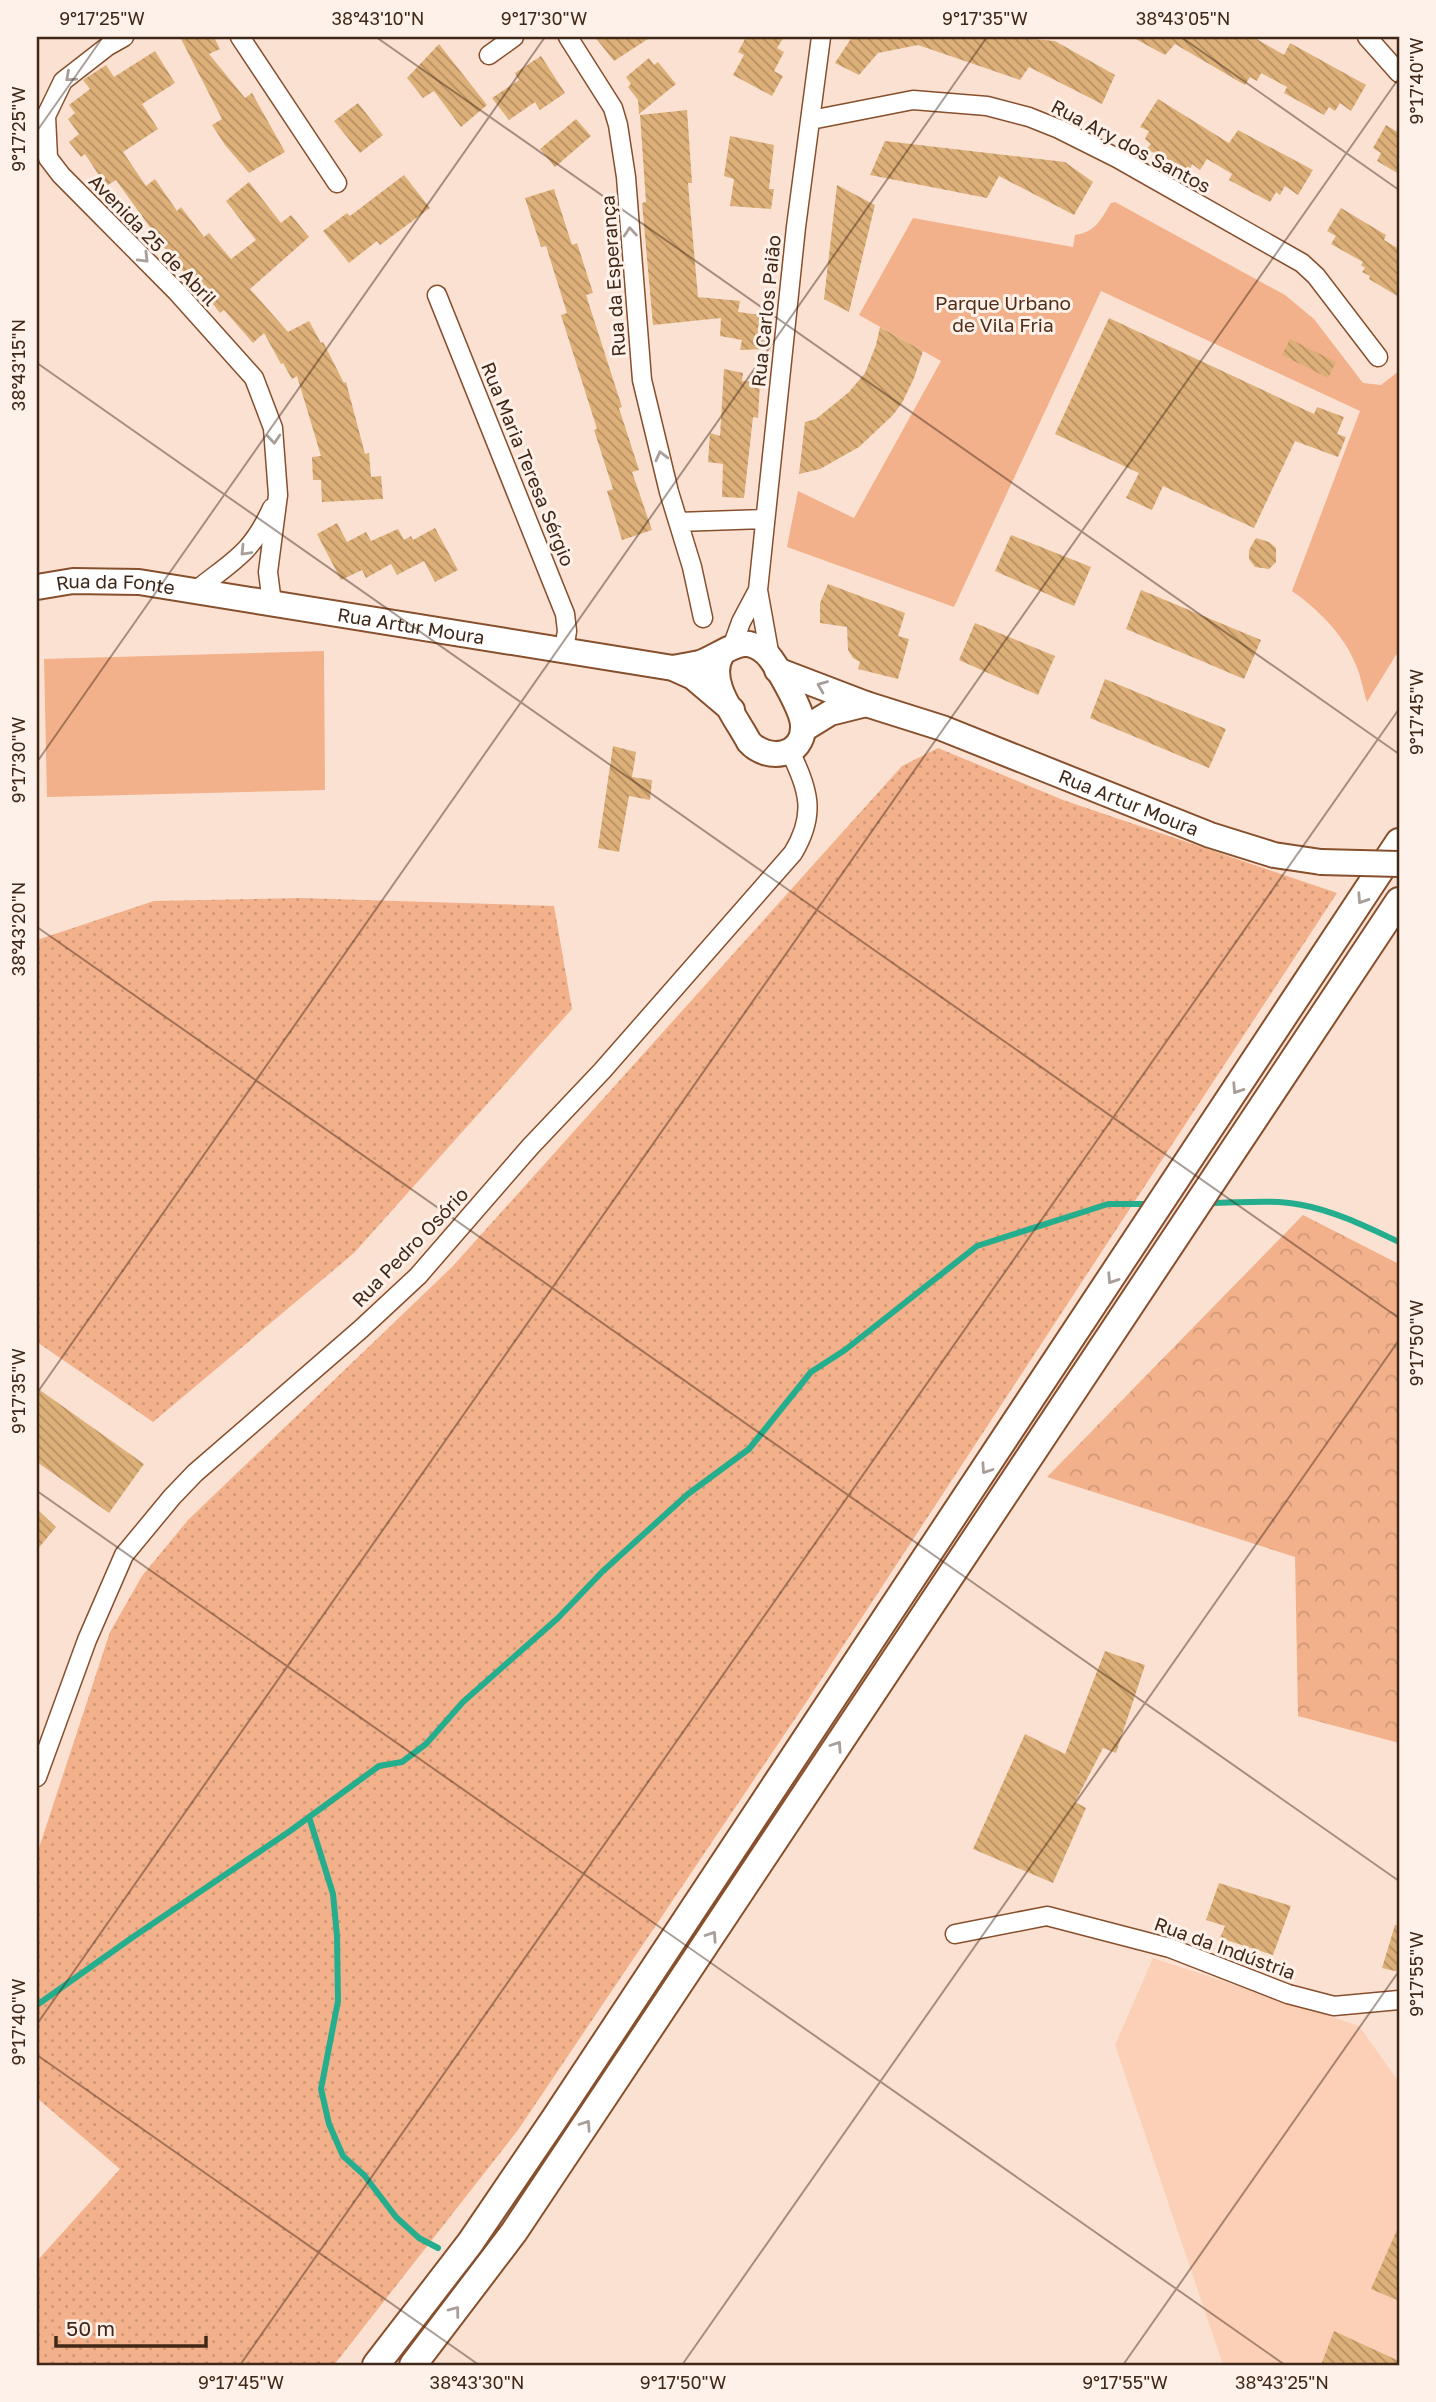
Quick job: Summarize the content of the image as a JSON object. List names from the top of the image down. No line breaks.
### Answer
{"streets":{"main road":["Rua da Fonte","Rua Artur Moura"],"street":["Rua Ary dos Santos","Avenida 25 de Abril","Rua da Esperança","Rua Carlos Paião","Rua Maria Teresa Sérgio","Rua Pedro Osório","Rua da Indústria"]},"crossings":[["Rua Ary dos Santos","Rua Carlos Paião"],["Avenida 25 de Abril","Rua da Fonte"],["Avenida 25 de Abril","Rua Artur Moura"],["Rua Carlos Paião","Rua Artur Moura"],["Rua Maria Teresa Sérgio","Rua Artur Moura"],["Rua da Fonte","Rua Artur Moura"]],"one_way":["Rua da Esperança"],"parks":["Parque Urbano de Vila Fria"],"scale_bar":"50 m","coordinates":["9°17'25\"W","38°43'10\"N","9°17'30\"W","9°17'35\"W","38°43'05\"N","9°17'40\"W","38°43'15\"N","9°17'45\"W","38°43'20\"N","9°17'50\"W","9°17'55\"W","38°43'30\"N","38°43'25\"N"]}
